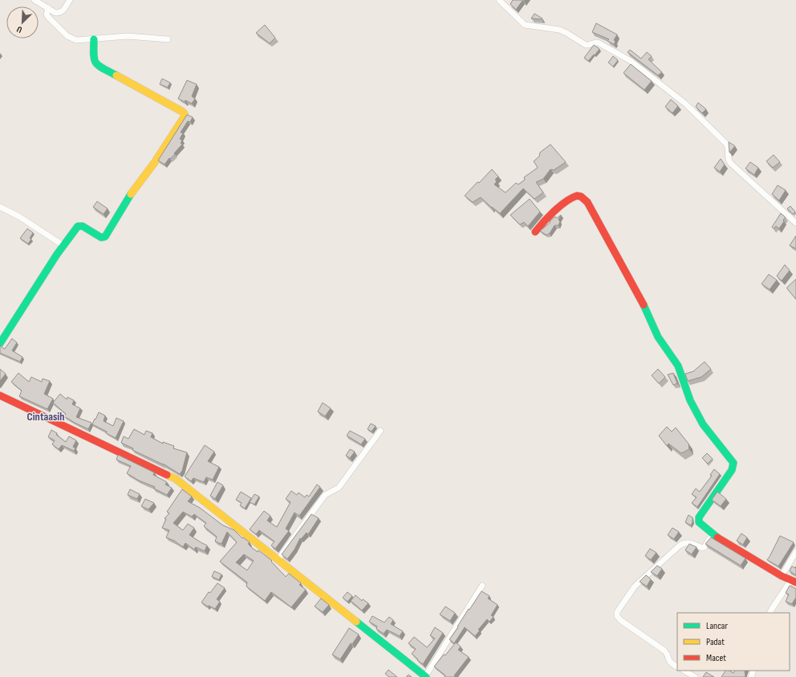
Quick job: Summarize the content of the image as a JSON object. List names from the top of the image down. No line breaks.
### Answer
{"districts":["Cintaasih"],"legend":["Lancar","Padat","Macet"],"north":"bottom left"}
